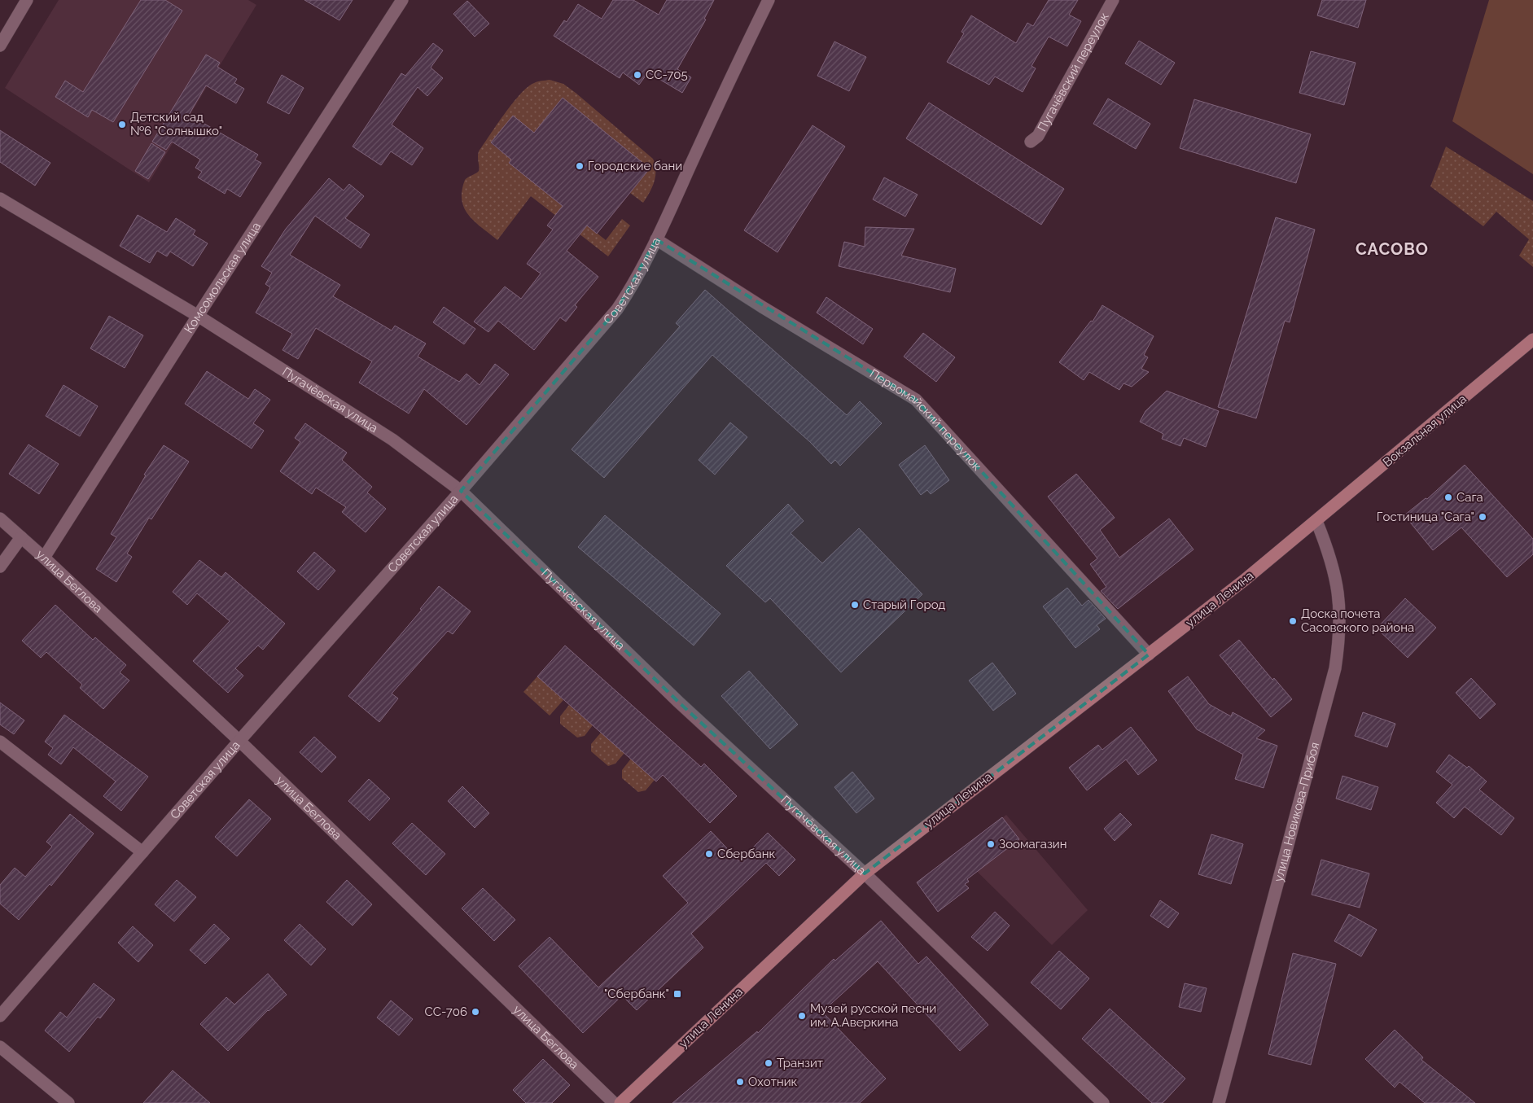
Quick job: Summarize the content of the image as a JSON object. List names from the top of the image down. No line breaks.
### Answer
{"streets":{"main road":["Вокзальная улица","улица Ленина"],"street":["Пугачёвский переулок","Комсомольская улица","Советская улица","Пугачёвская улица","Первомайский переулок","улица Беглова","улица Новикова-Прибоя"]},"crossings":[["Комсомольская улица","Пугачёвская улица"],["Комсомольская улица","улица Беглова"],["Советская улица","Пугачёвская улица"],["Советская улица","Первомайский переулок"],["Советская улица","улица Беглова"],["Пугачёвская улица","улица Ленина"],["Первомайский переулок","улица Ленина"],["Вокзальная улица","улица Ленина"],["Вокзальная улица","улица Новикова-Прибоя"],["улица Ленина","улица Новикова-Прибоя"]],"districts":["САСОВО"],"places":{"other":["СС-705","Детский сад №6 \"Солнышко\"","Городские бани","Сага","Гостиница \"Сага\"","Старый Город","Доска почета Сасовского района","Зоомагазин","Сбербанк","СС-706","Музей русской песни им. А.Аверкина","Транзит","Охотник"],"transit":["\"Сбербанк\""]}}
